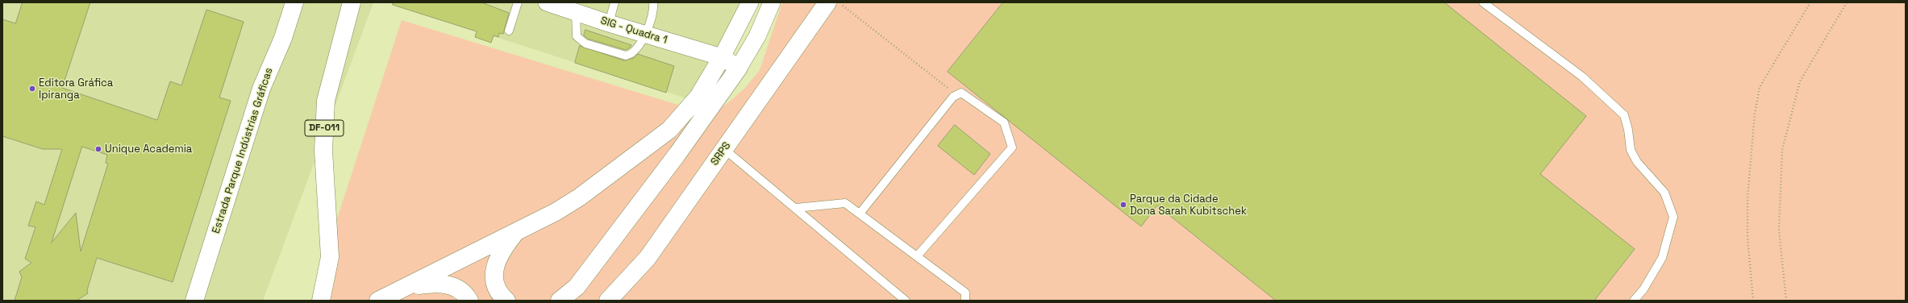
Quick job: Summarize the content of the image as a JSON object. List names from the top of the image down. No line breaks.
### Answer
{"streets":{"main road":["DF-011","Estrada Parque Indústrias Gráficas","SRPS"],"street":["SIG - Quadra 1"]},"places":["Editora Gráfica Ipiranga","Unique Academia","Parque da Cidade Dona Sarah Kubitschek"]}
